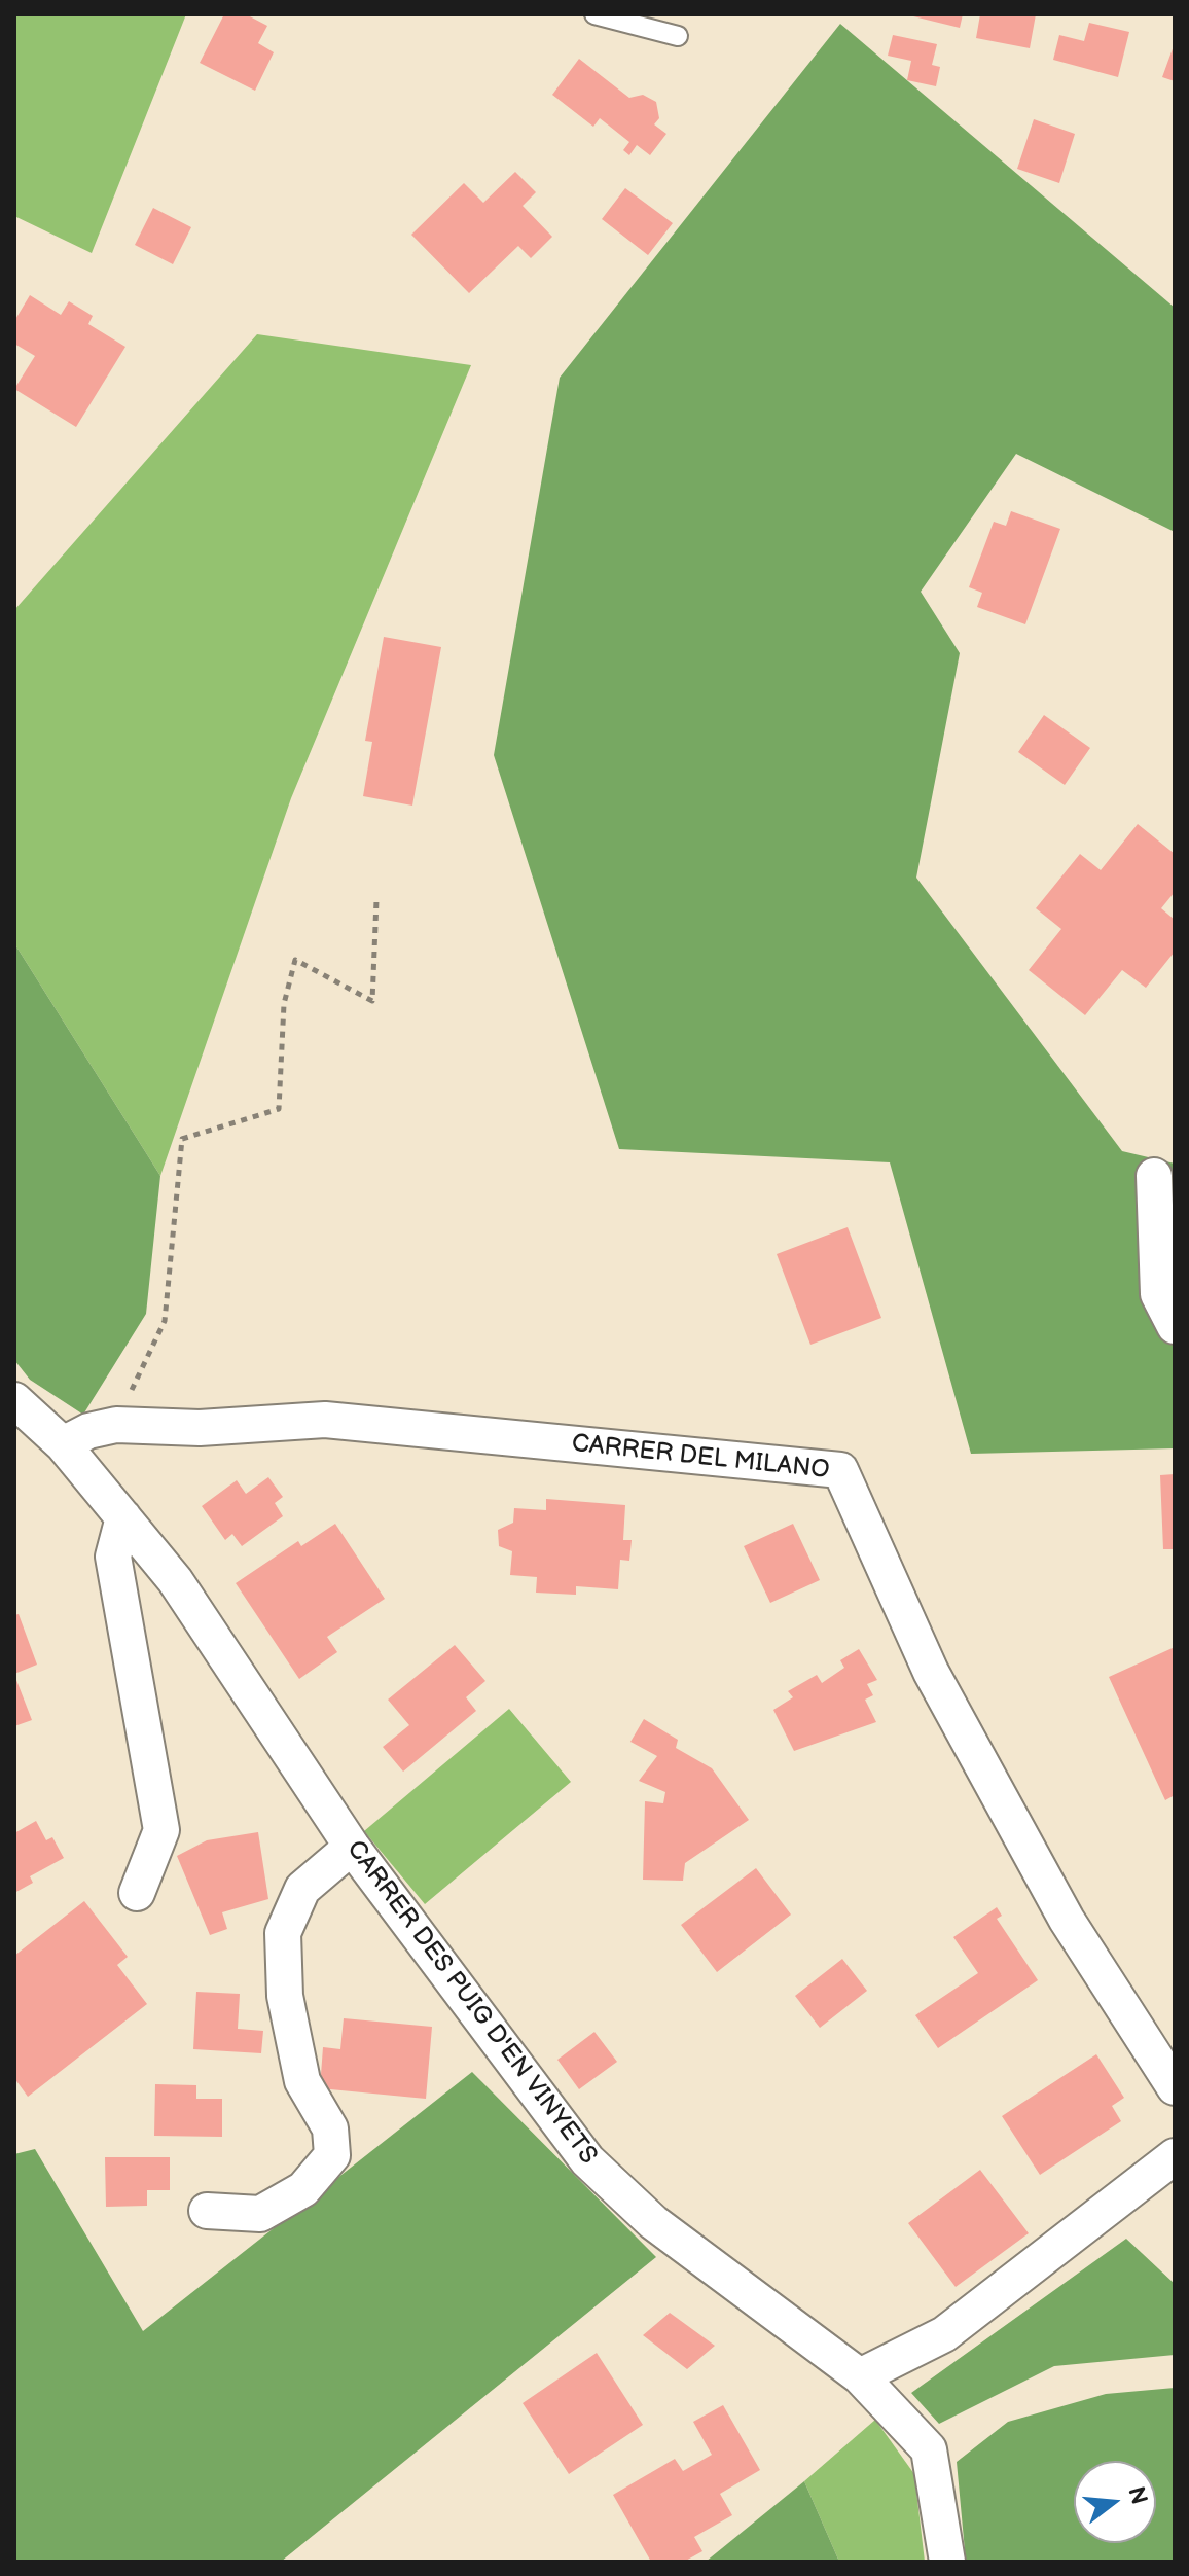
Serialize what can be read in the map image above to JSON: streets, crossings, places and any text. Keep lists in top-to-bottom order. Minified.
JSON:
{"streets":{"street":["CARRER DEL MILANO","CARRER DES PUIG D'EN VINYETS"]},"crossings":[["CARRER DEL MILANO","CARRER DES PUIG D'EN VINYETS"]],"north":"right"}
